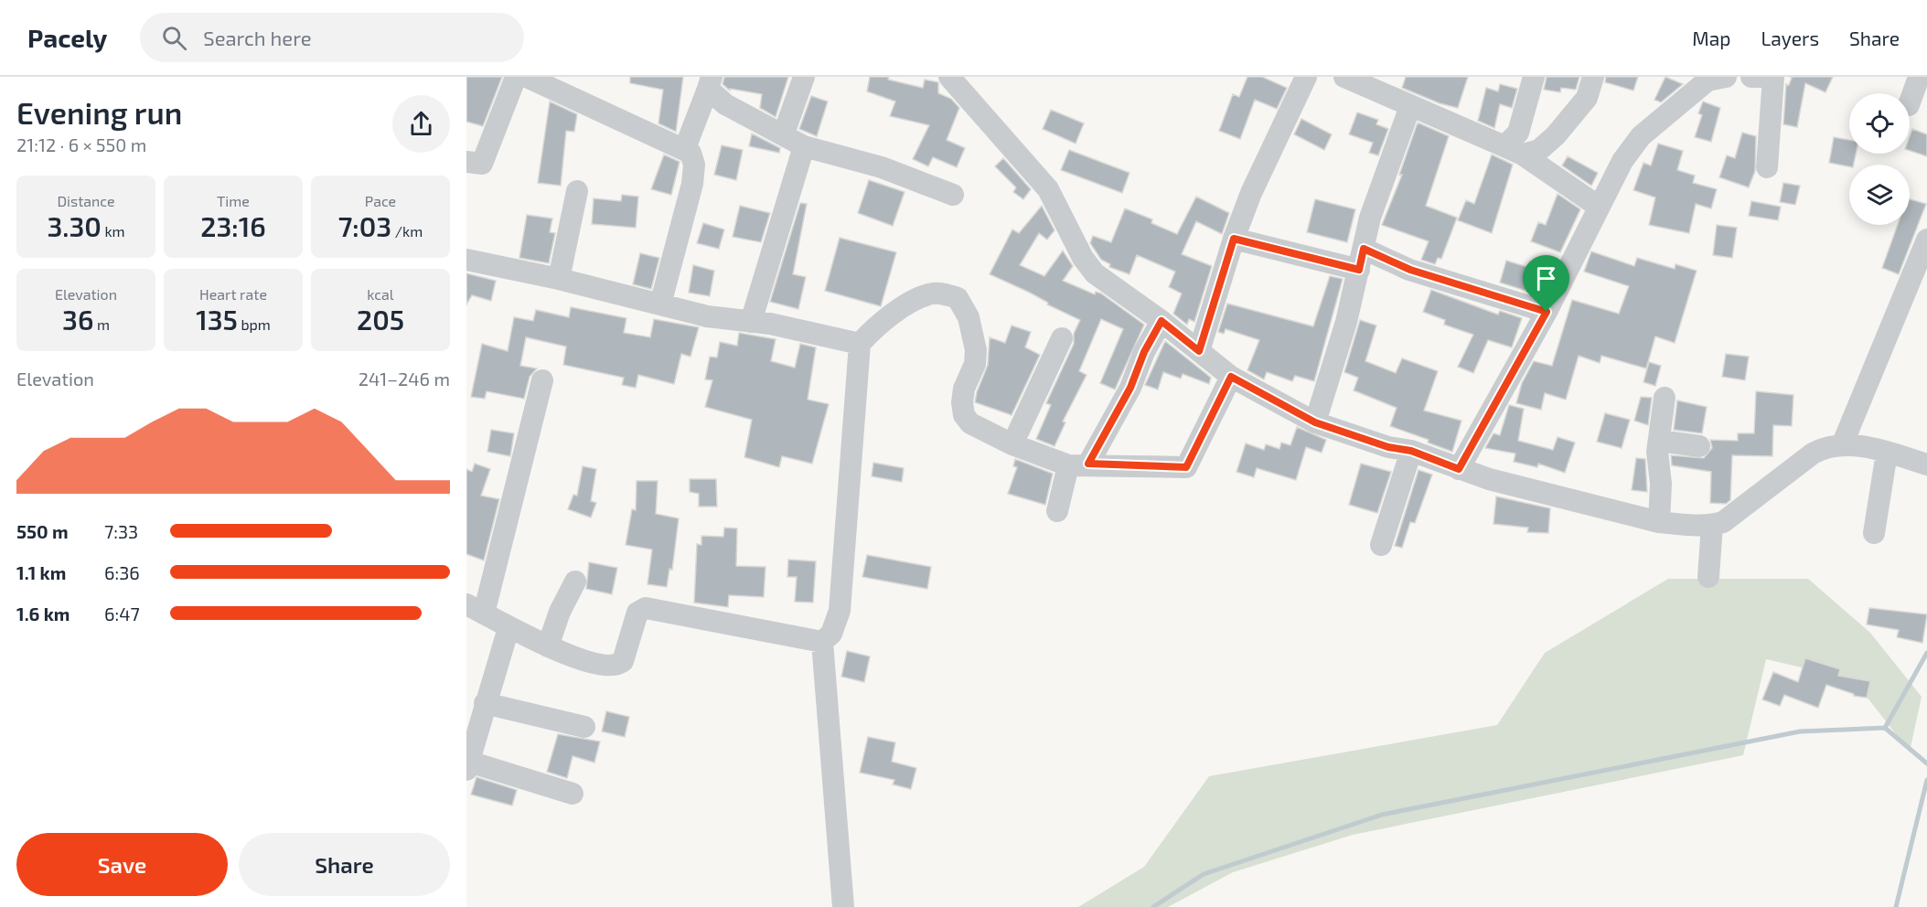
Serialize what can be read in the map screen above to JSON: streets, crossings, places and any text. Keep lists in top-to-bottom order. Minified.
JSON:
{"page":{"header":"Pacely","search":"Search here","nav":["Map","Layers","Share"],"heading":["Evening run","21:12 · 6 × 550 m"],"stats":[["Distance","3.30 km"],["Time","23:16"],["Pace","7:03 /km"],["Elevation","36 m"],["Heart rate","135 bpm"],["kcal","205"]],"chart":["Elevation","241–246 m"],"list":[{"name":"550 m","note":"7:33"},{"name":"1.1 km","note":"6:36"},{"name":"1.6 km","note":"6:47"}],"buttons":["Save","Share"]}}
